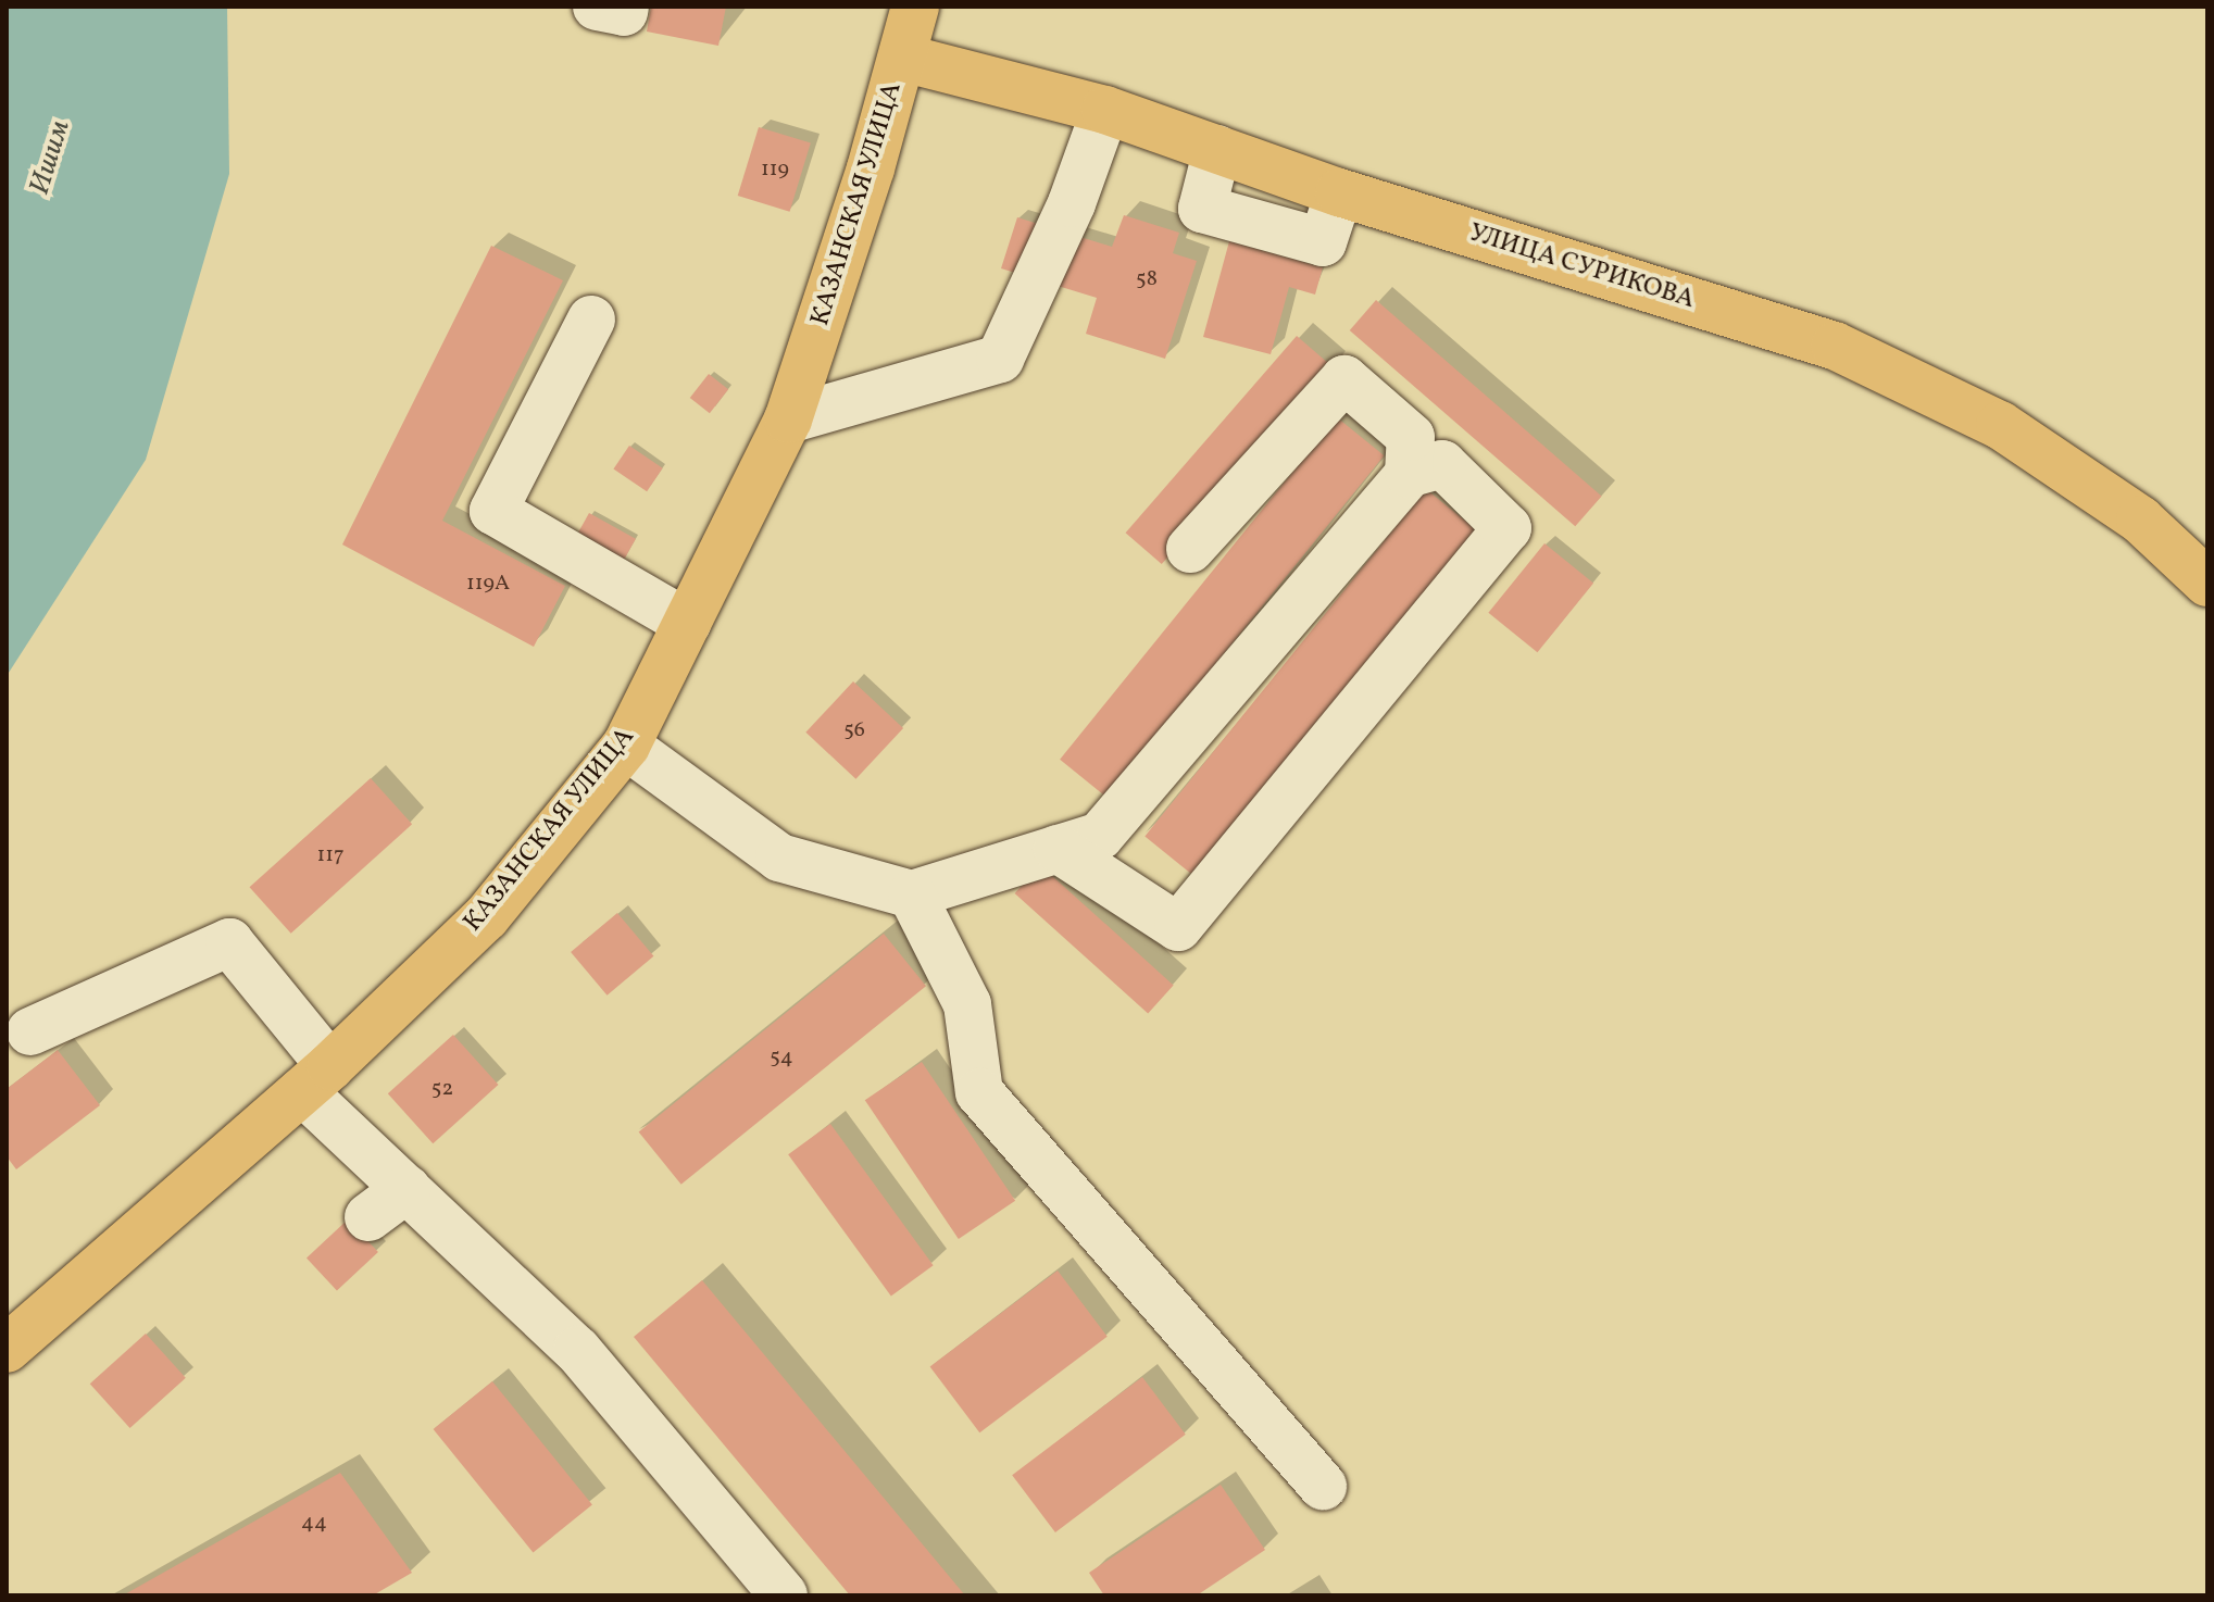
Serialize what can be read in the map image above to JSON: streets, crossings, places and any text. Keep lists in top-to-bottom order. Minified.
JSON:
{"streets":{"main road":["КАЗАНСКАЯ УЛИЦА","УЛИЦА СУРИКОВА"]},"crossings":[["КАЗАНСКАЯ УЛИЦА","УЛИЦА СУРИКОВА"]],"water":["Ишим"],"house_numbers":["119","58","119А","56","117","54","52","44"]}
